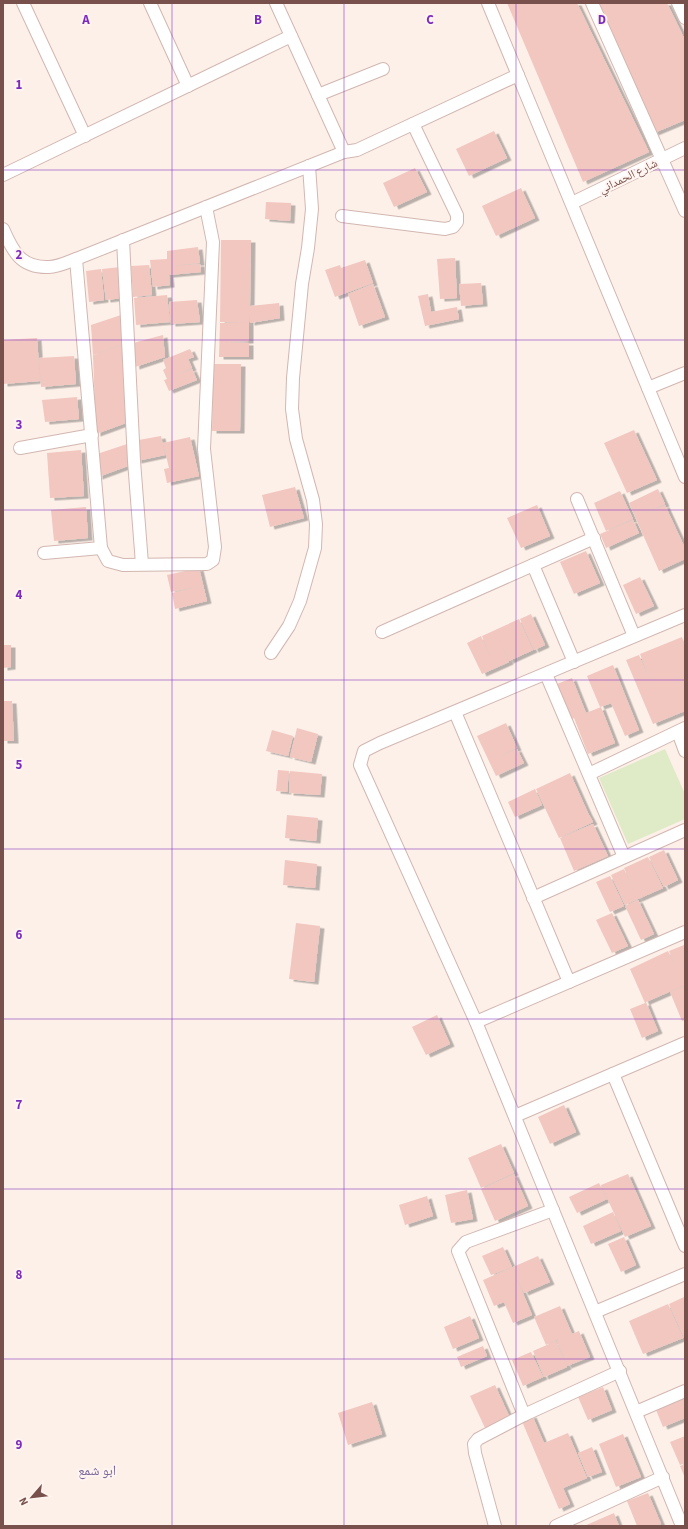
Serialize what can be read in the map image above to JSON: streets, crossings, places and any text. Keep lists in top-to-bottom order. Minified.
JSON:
{"streets":{"street":["شارع الحمداني"]},"districts":["ابو شمع"],"north":"bottom left","grid":{"columns":["A","B","C","D"],"rows":["1","2","3","4","5","6","7","8","9"]}}
